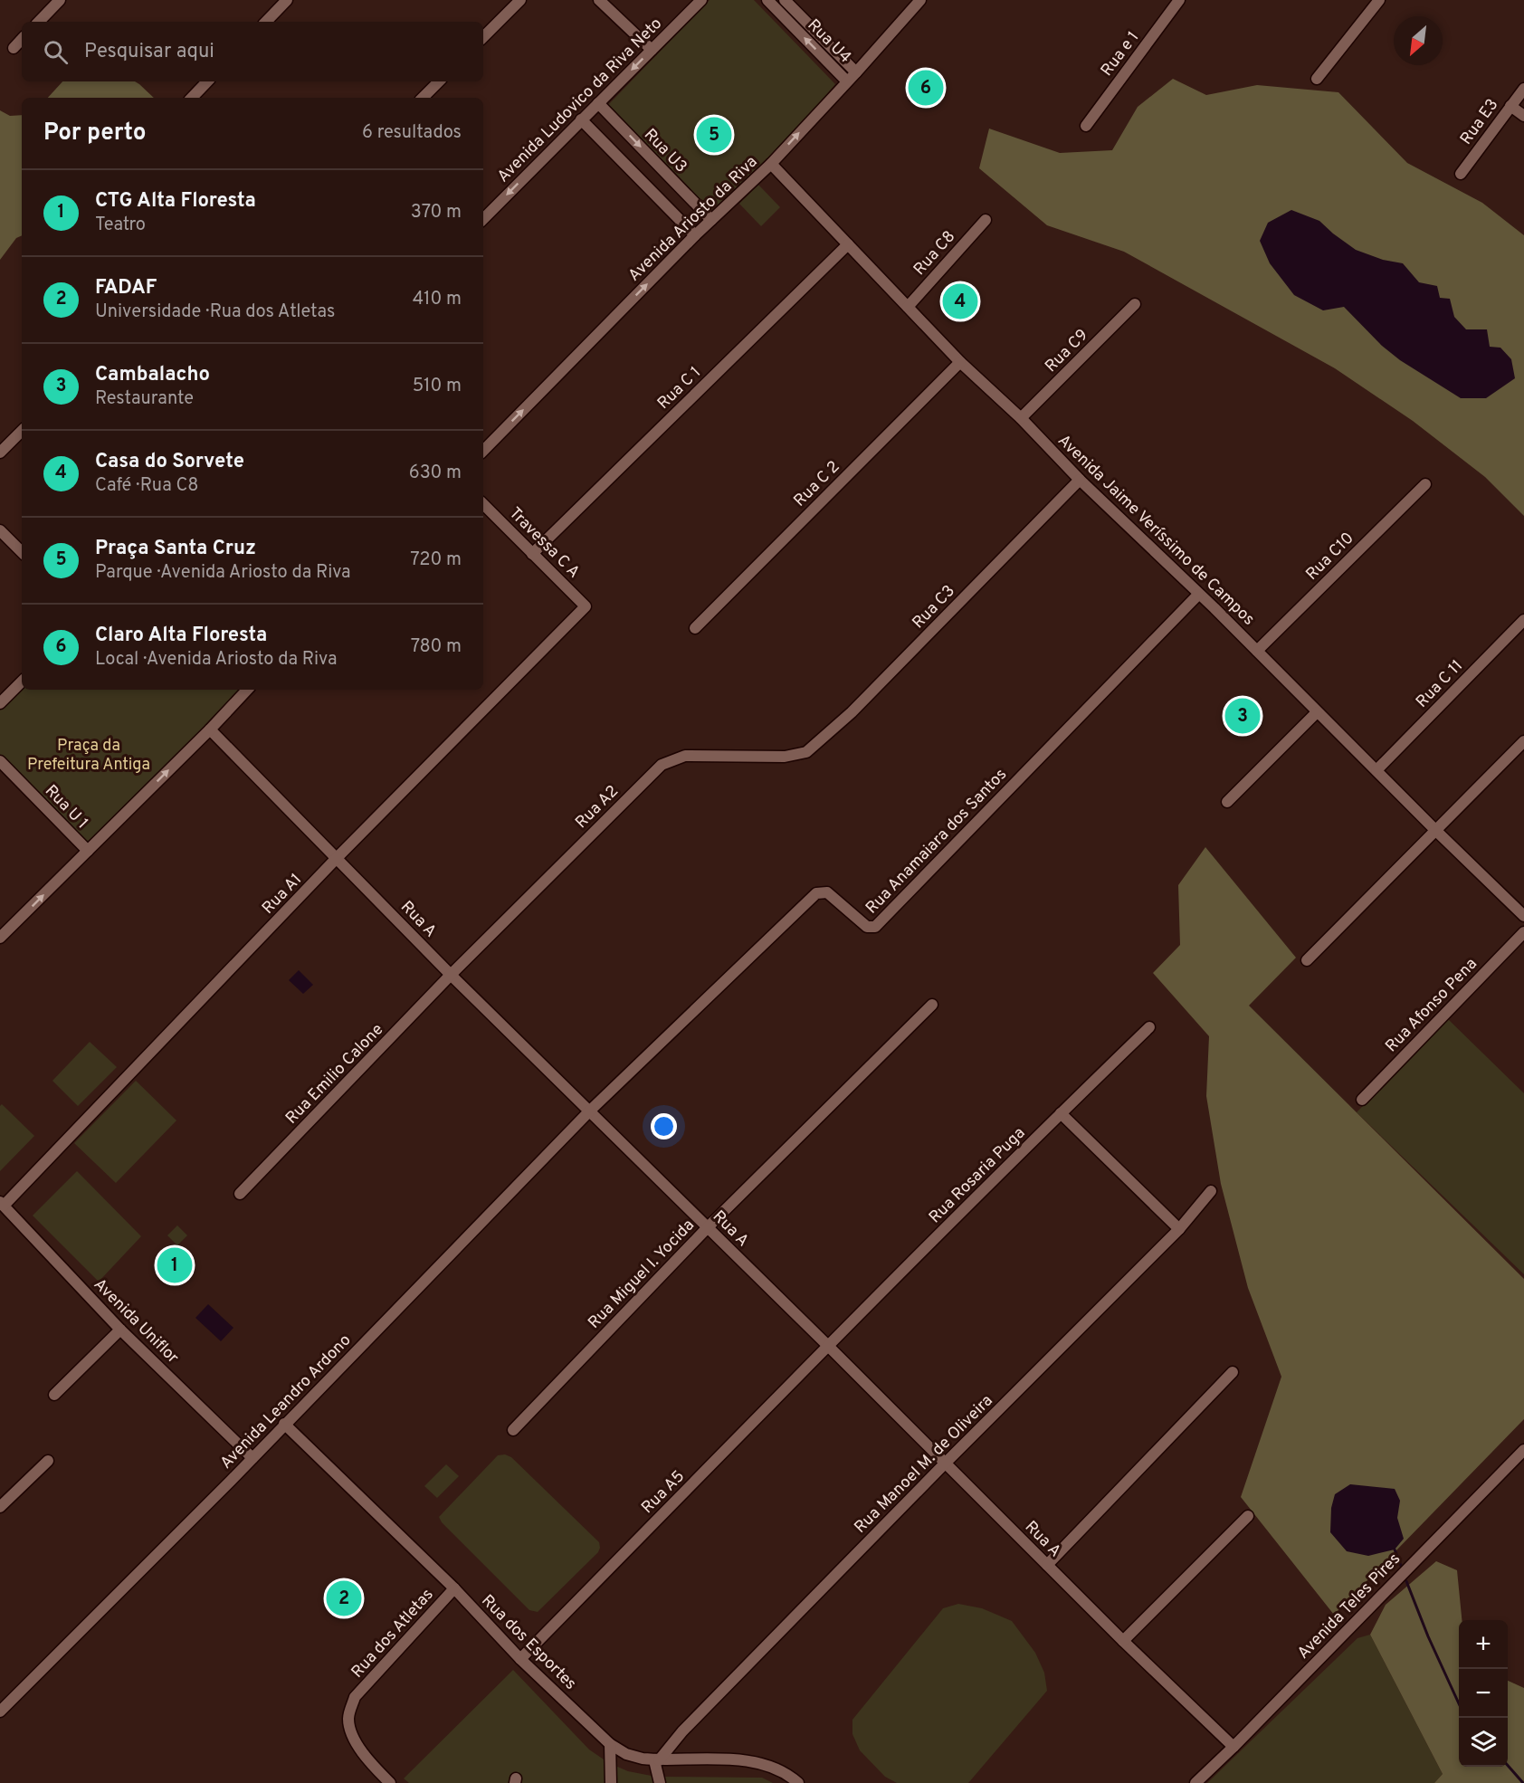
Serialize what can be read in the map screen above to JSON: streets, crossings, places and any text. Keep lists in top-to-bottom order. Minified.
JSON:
{"streets":{"street":["Rua U4","Rua e 1","Avenida Ludovico da Riva Neto","Rua E3","Rua U3","Avenida Ariosto da Riva","Rua C8","Rua C9","Rua C 1","Rua C 2","Avenida Jaime Veríssimo de Campos","Travessa C A","Rua C10","Rua C3","Rua C 11","Rua U 1","Rua A2","Rua Anamaiara dos Santos","Rua A1","Rua A","Rua Afonso Pena","Rua Emilio Calone","Rua Rosaria Puga","Rua Miguel I. Yocida","Avenida Uniflor","Avenida Leandro Ardono","Rua Manoel M. de Oliveira","Rua A5","Avenida Teles Pires","Rua dos Atletas","Rua dos Esportes"]},"crossings":[["Rua U4","Avenida Ariosto da Riva"],["Avenida Ludovico da Riva Neto","Rua U3"],["Rua U3","Avenida Ariosto da Riva"],["Avenida Ariosto da Riva","Avenida Jaime Veríssimo de Campos"],["Rua C8","Avenida Jaime Veríssimo de Campos"],["Rua C9","Avenida Jaime Veríssimo de Campos"],["Rua C 1","Avenida Jaime Veríssimo de Campos"],["Rua C 1","Travessa C A"],["Rua C 2","Avenida Jaime Veríssimo de Campos"],["Avenida Jaime Veríssimo de Campos","Rua C10"],["Avenida Jaime Veríssimo de Campos","Rua C3"],["Avenida Jaime Veríssimo de Campos","Rua C 11"],["Avenida Jaime Veríssimo de Campos","Rua Anamaiara dos Santos"],["Travessa C A","Rua A1"],["Rua C3","Rua A2"],["Rua A2","Rua A"],["Rua A2","Rua Emilio Calone"],["Rua Anamaiara dos Santos","Rua A"],["Rua Anamaiara dos Santos","Avenida Leandro Ardono"],["Rua A1","Rua A"],["Rua A1","Avenida Uniflor"],["Rua A","Rua Emilio Calone"],["Rua A","Rua Rosaria Puga"],["Rua A","Rua Miguel I. Yocida"],["Rua A","Avenida Leandro Ardono"],["Rua A","Rua Manoel M. de Oliveira"],["Rua A","Rua A5"],["Rua A","Avenida Teles Pires"],["Rua Rosaria Puga","Rua A5"],["Avenida Uniflor","Avenida Leandro Ardono"],["Avenida Leandro Ardono","Rua dos Esportes"],["Rua Manoel M. de Oliveira","Rua dos Esportes"],["Rua A5","Rua dos Esportes"],["Rua dos Atletas","Rua dos Esportes"]],"one_way":["Avenida Ludovico da Riva Neto","Avenida Ariosto da Riva"],"parks":["Praça da Prefeitura Antiga"],"north":"bottom left","page":{"search":"Pesquisar aqui","pins":["6","5","4","3","1","2"],"heading":["Por perto","6 resultados"],"list":[{"mark":"1","name":"CTG Alta Floresta","note":"Teatro","value":"370 m"},{"mark":"2","name":"FADAF","note":"Universidade · Rua dos Atletas","value":"410 m"},{"mark":"3","name":"Cambalacho","note":"Restaurante","value":"510 m"},{"mark":"4","name":"Casa do Sorvete","note":"Café · Rua C8","value":"630 m"},{"mark":"5","name":"Praça Santa Cruz","note":"Parque · Avenida Ariosto da Riva","value":"720 m"},{"mark":"6","name":"Claro Alta Floresta","note":"Local · Avenida Ariosto da Riva","value":"780 m"}],"map_buttons":["+","−"]}}
